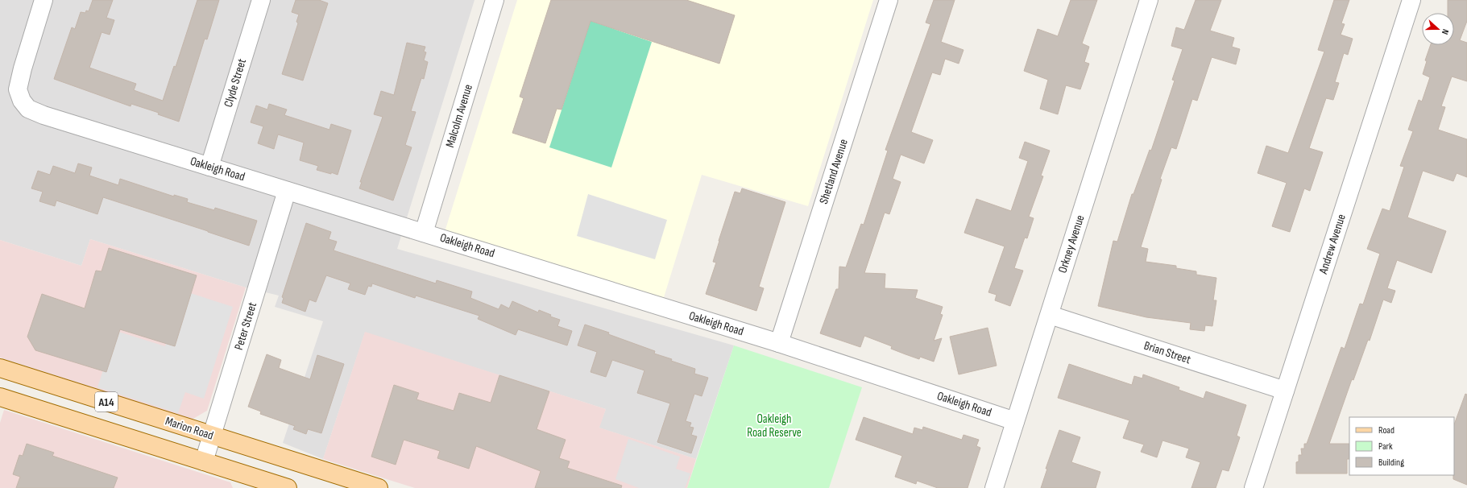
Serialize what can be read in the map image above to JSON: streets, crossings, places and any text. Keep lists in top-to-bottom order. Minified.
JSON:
{"streets":{"main road":["A14","Marion Road"],"street":["Clyde Street","Malcolm Avenue","Oakleigh Road","Shetland Avenue","Orkney Avenue","Andrew Avenue","Peter Street","Brian Street"]},"crossings":[["Clyde Street","Oakleigh Road"],["Malcolm Avenue","Oakleigh Road"],["Oakleigh Road","Shetland Avenue"],["Oakleigh Road","Orkney Avenue"],["Oakleigh Road","Peter Street"],["Orkney Avenue","Brian Street"],["Andrew Avenue","Brian Street"],["Peter Street","A14"],["Peter Street","Marion Road"]],"parks":["Oakleigh Road Reserve"],"legend":["Road","Park","Building"],"north":"right"}
